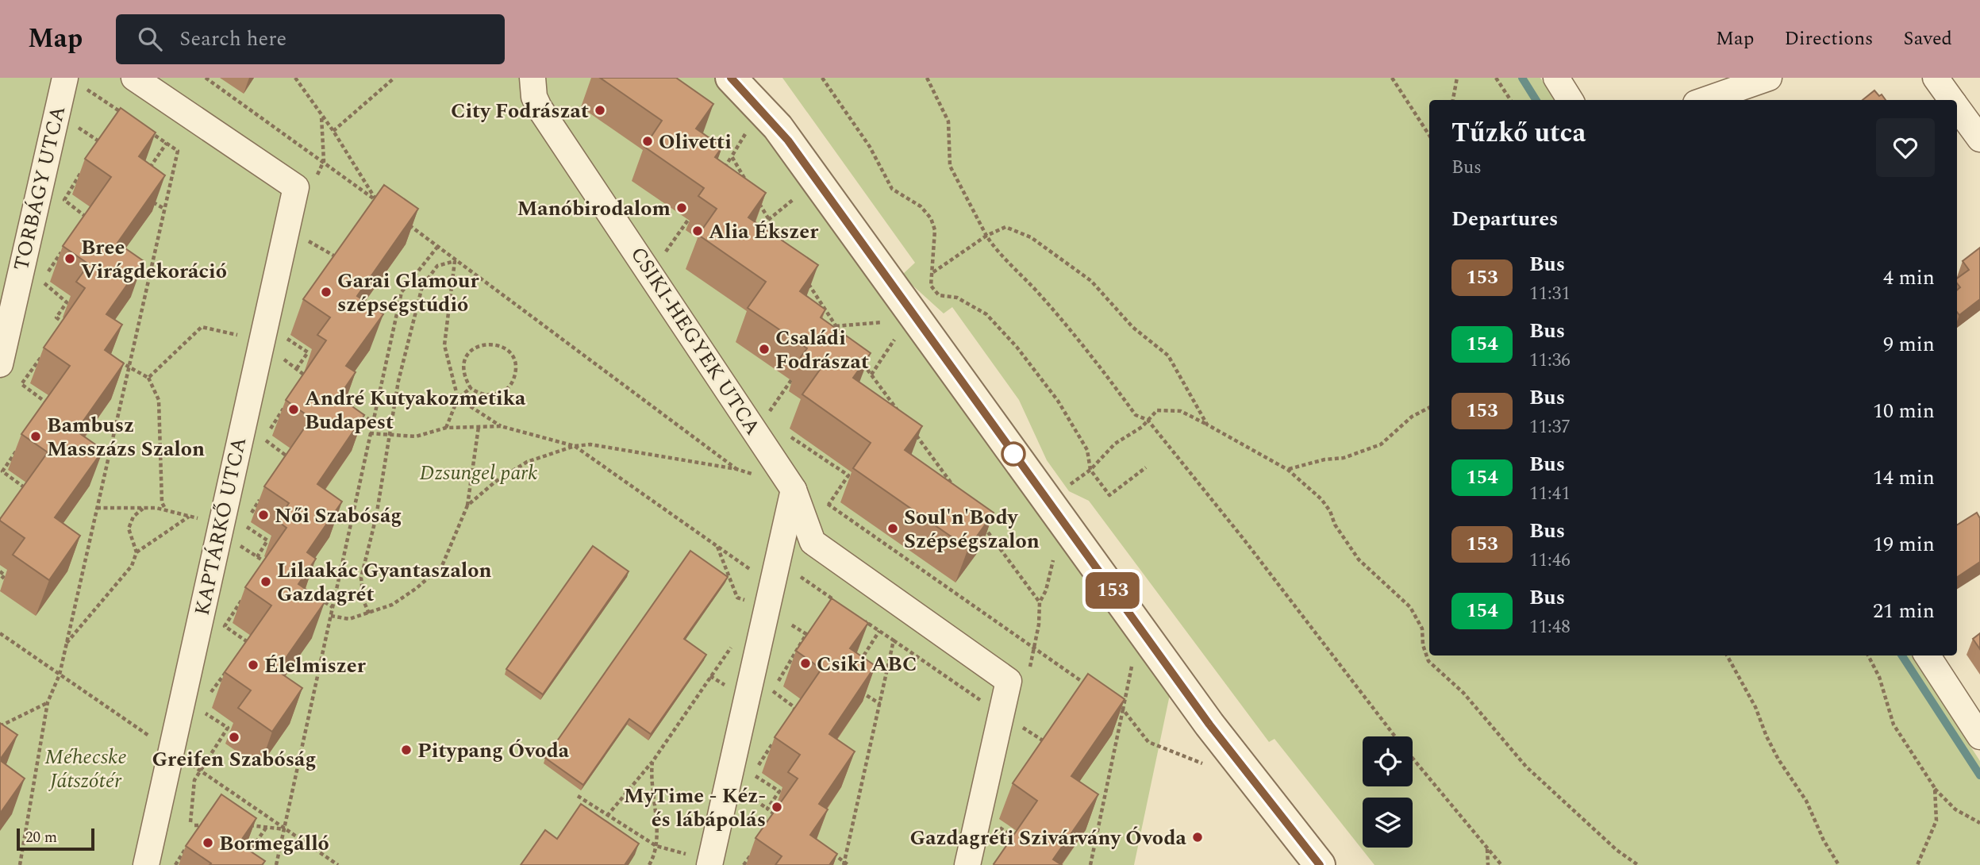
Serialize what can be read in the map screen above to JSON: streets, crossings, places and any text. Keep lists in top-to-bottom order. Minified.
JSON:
{"streets":{"street":["TORBÁGY UTCA","CSIKI-HEGYEK UTCA","KAPTÁRKŐ UTCA"]},"parks":["Dzsungel park","Méhecske Játszótér"],"places":["City Fodrászat","Olivetti","Manóbirodalom","Alia Ékszer","Bree Virágdekoráció","Garai Glamour szépségstúdió","Családi Fodrászat","André Kutyakozmetika Budapest","Bambusz Masszázs Szalon","Női Szabóság","Soul'n'Body Szépségszalon","Lilaakác Gyantaszalon Gazdagrét","Csiki ABC","Élelmiszer","Greifen Szabóság","Pitypang Óvoda","MyTime - Kéz- és lábápolás","Gazdagréti Szivárvány Óvoda","Bormegálló"],"lines":["bus line 153"],"scale_bar":"20 m","page":{"header":"Map","search":"Search here","nav":["Map","Directions","Saved"],"on_map":"153","heading":[["Tűzkő utca","Bus"],"Departures"],"list":[{"mark":"153","name":"Bus","note":"11:31","value":"4 min"},{"mark":"154","name":"Bus","note":"11:36","value":"9 min"},{"mark":"153","name":"Bus","note":"11:37","value":"10 min"},{"mark":"154","name":"Bus","note":"11:41","value":"14 min"},{"mark":"153","name":"Bus","note":"11:46","value":"19 min"},{"mark":"154","name":"Bus","note":"11:48","value":"21 min"}],"scale":"20 m"}}
